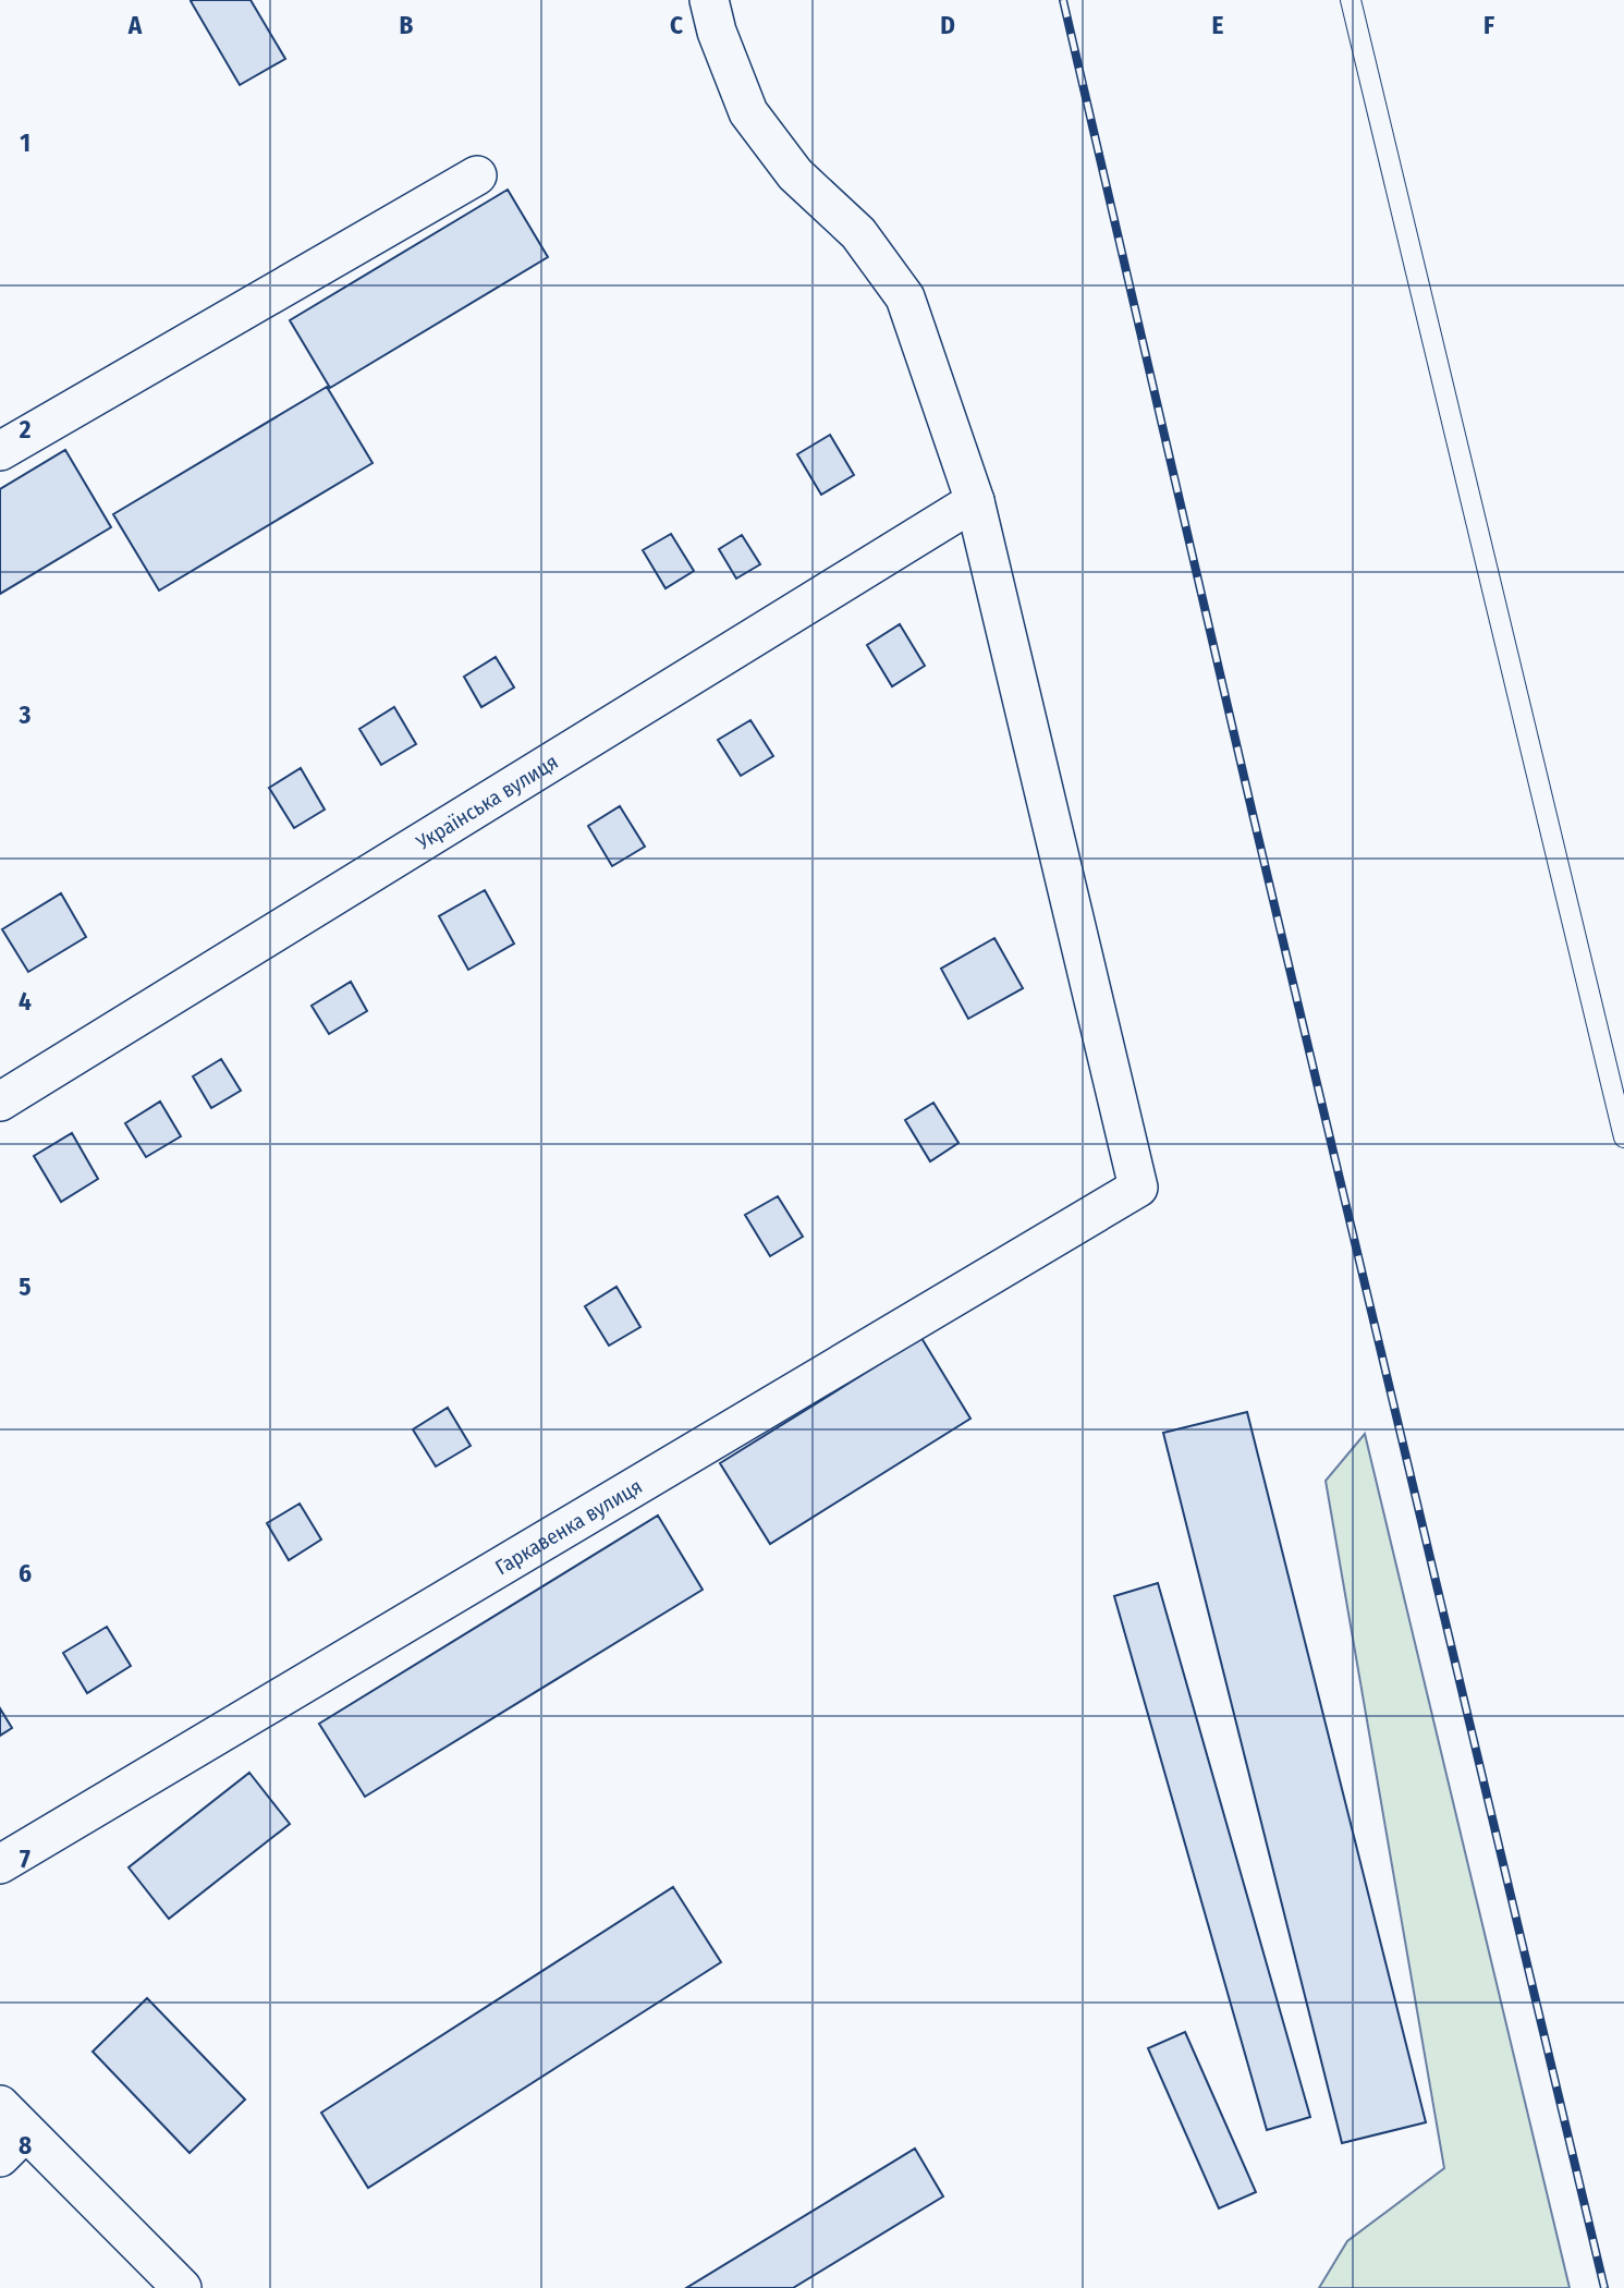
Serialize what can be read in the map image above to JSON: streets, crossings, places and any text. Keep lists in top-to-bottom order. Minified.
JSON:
{"streets":{"street":["Українська вулиця","Гаркавенка вулиця"]},"crossings":[["Українська вулиця","Гаркавенка вулиця"]],"grid":{"columns":["A","B","C","D","E","F"],"rows":["1","2","3","4","5","6","7","8"]}}
